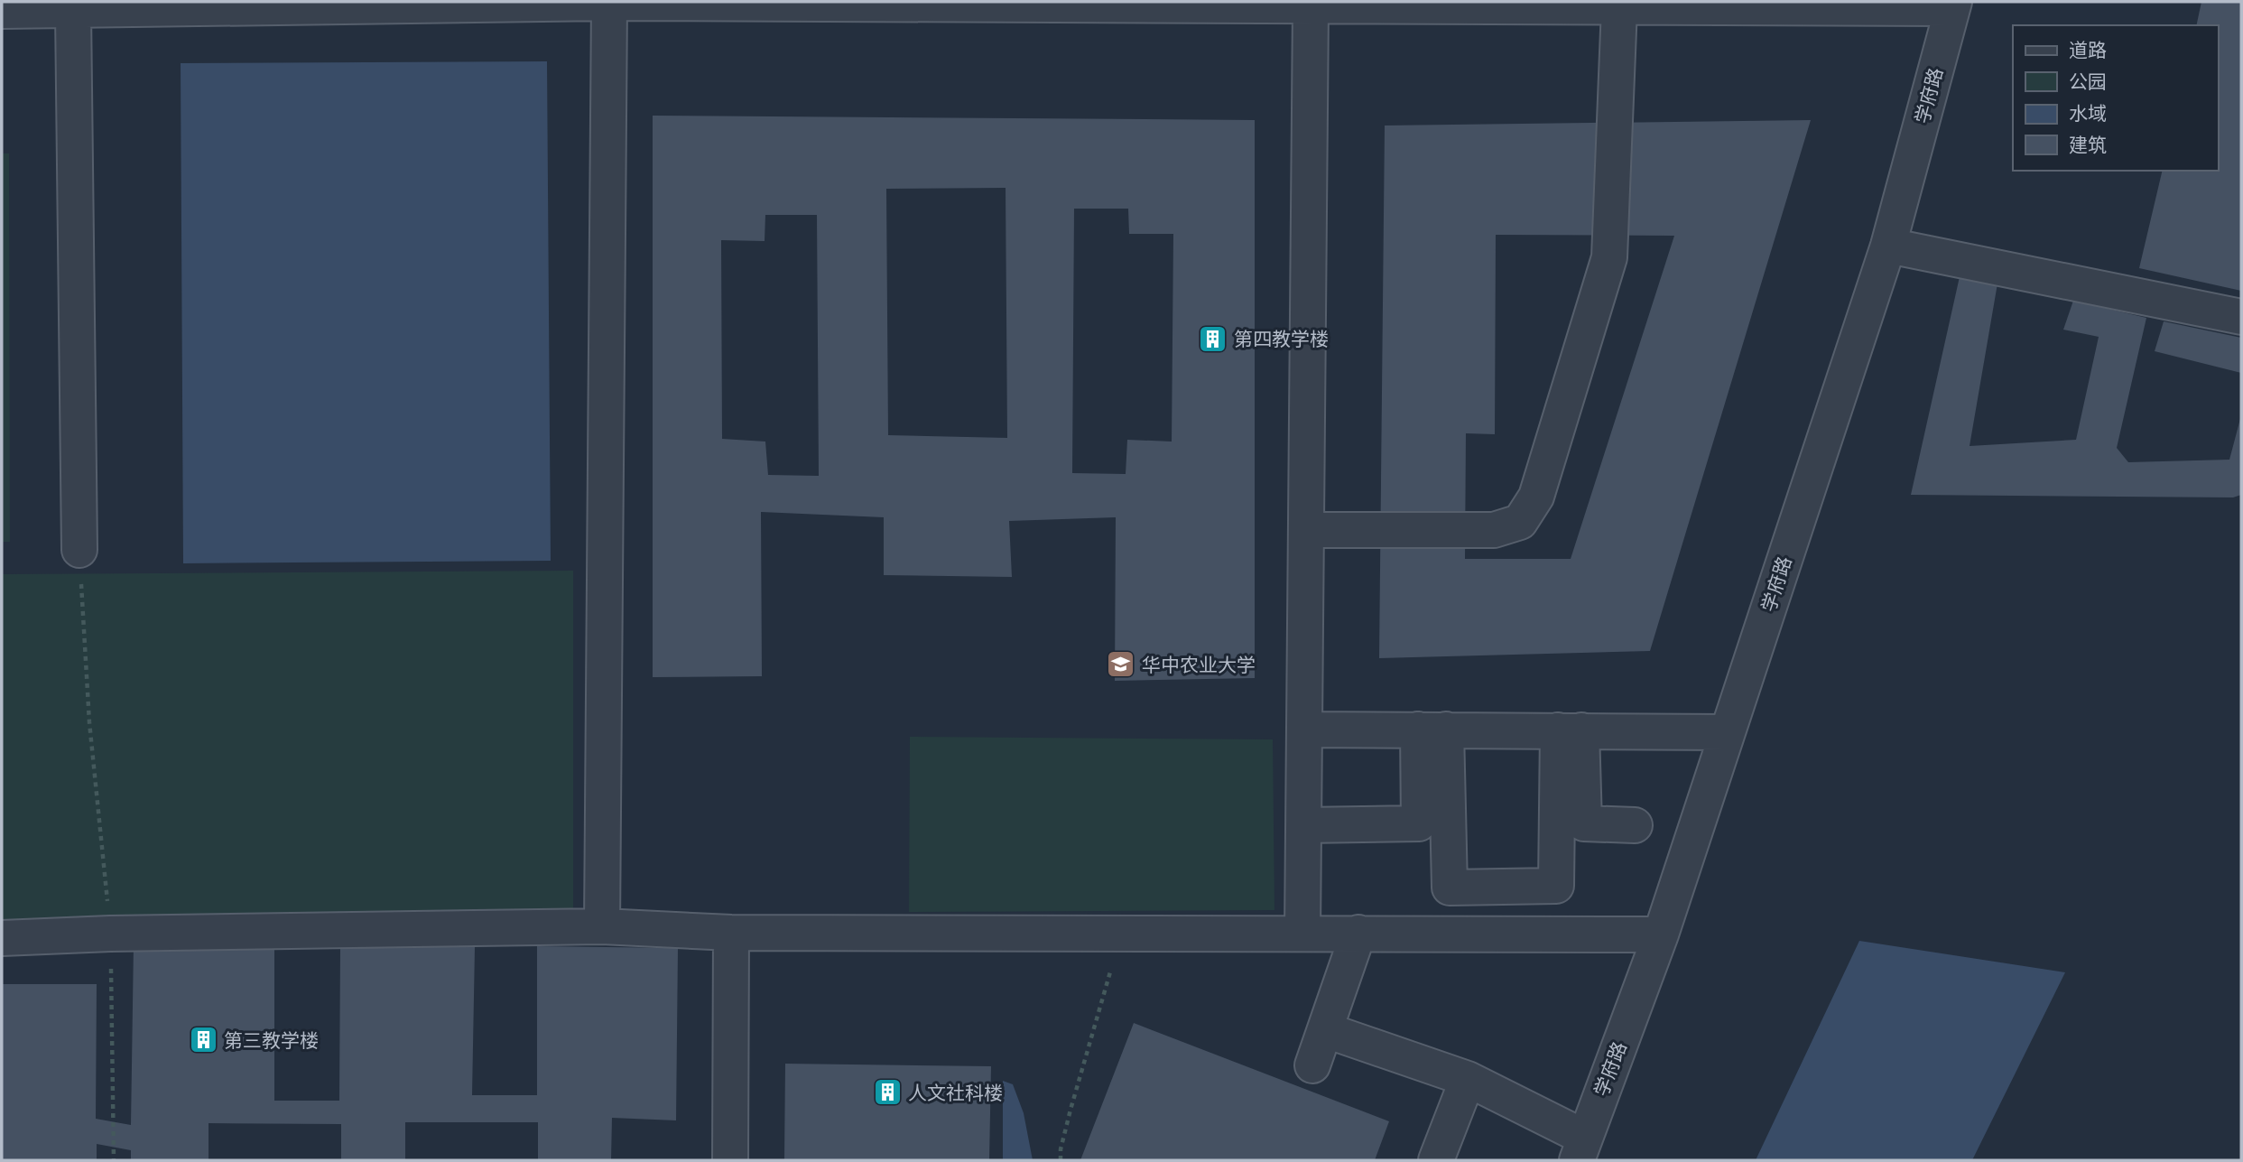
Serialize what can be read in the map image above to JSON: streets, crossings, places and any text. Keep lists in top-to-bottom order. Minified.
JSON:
{"streets":{"street":["学府路"]},"places":{"building":["第四教学楼","第三教学楼","人文社科楼"],"school or university":["华中农业大学"]},"legend":["道路","公园","水域","建筑"]}
